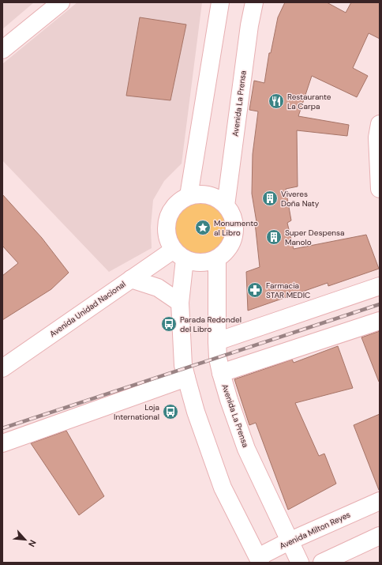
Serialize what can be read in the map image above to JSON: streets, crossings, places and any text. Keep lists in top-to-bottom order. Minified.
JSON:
{"streets":{"main road":["Avenida La Prensa","Avenida Unidad Nacional","Avenida Milton Reyes"]},"crossings":[["Avenida La Prensa","Avenida Unidad Nacional"],["Avenida La Prensa","Avenida Milton Reyes"]],"places":{"restaurant":["Restaurante La Carpa"],"building":["Viveres Doña Naty","Super Despensa Manolo"],"place":["Monumento al Libro"],"pharmacy":["Farmacia STAR MEDIC"],"bus stop":["Parada Redondel del Libro","Loja International"]},"north":"bottom right"}
